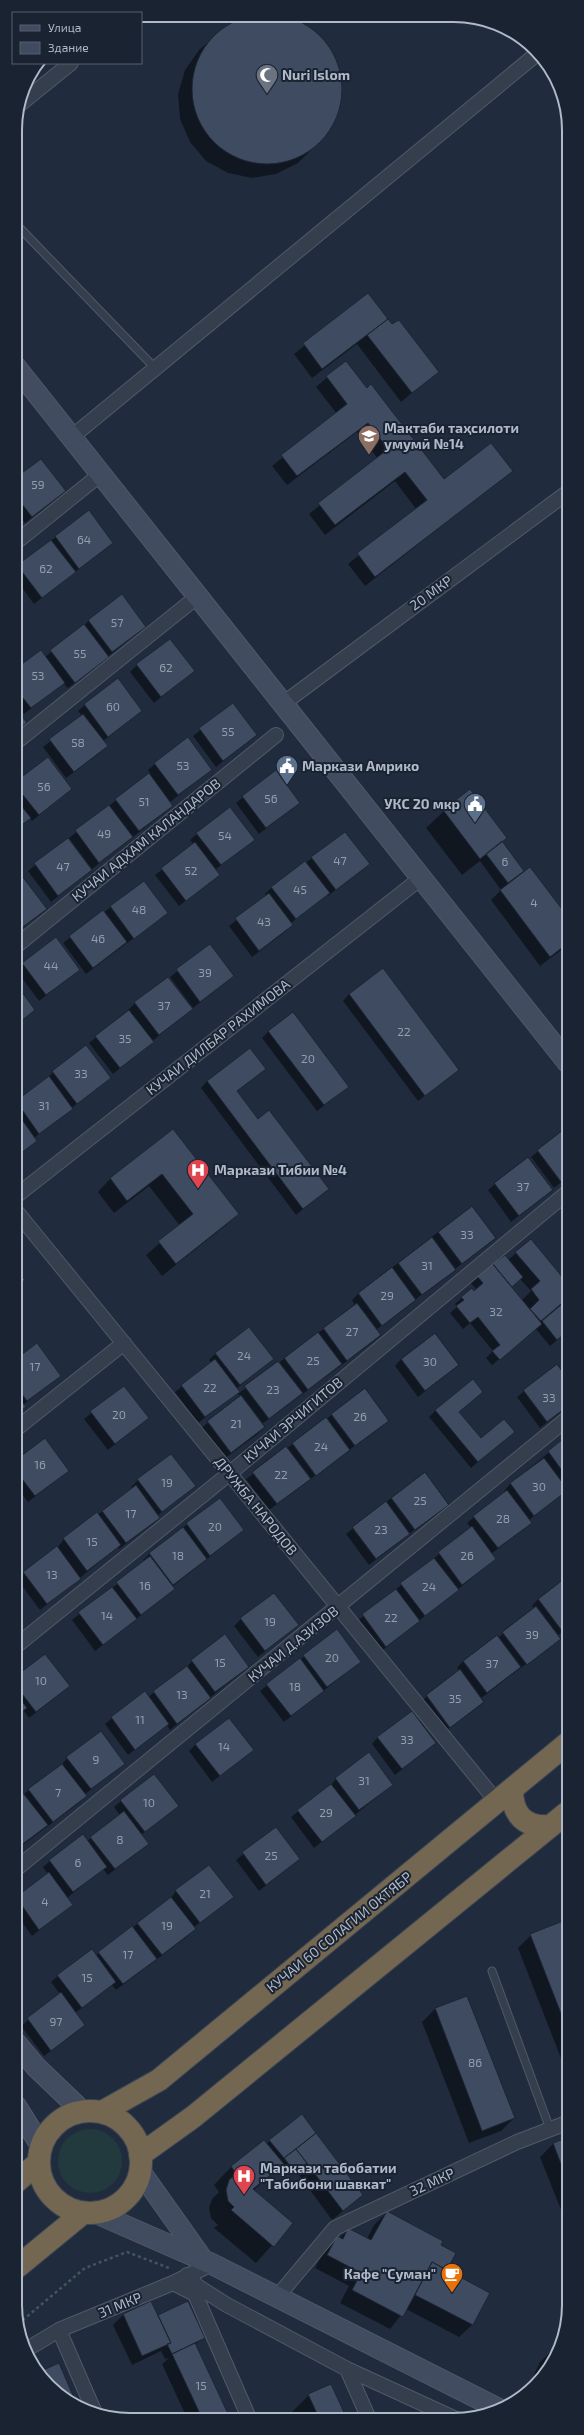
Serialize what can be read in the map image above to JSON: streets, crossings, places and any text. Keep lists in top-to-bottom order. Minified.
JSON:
{"streets":{"highway":["КУЧАИ 60 СОЛАГИИ ОКТЯБР"],"street":["20 МКР","КУЧАИ АДХАМ КАЛАНДАРОВ","КУЧАИ ДИЛБАР РАХИМОВА","КУЧАИ ЭРЧИГИТОВ","ДРУЖБА НАРОДОВ","КУЧАИ Д.АЗИЗОВ","32 МКР","31 МКР"]},"crossings":[["КУЧАИ ЭРЧИГИТОВ","ДРУЖБА НАРОДОВ"],["ДРУЖБА НАРОДОВ","КУЧАИ Д.АЗИЗОВ"],["ДРУЖБА НАРОДОВ","КУЧАИ 60 СОЛАГИИ ОКТЯБР"]],"places":{"mosque":["Nuri Islom"],"school or university":["Мактаби таҳсилоти умумӣ №14"],"public building":["Маркази Амрико","УКС 20 мкр"],"hospital":["Маркази Тибии №4","Маркази табобатии \"Табибони шавкат\""],"cafe":["Кафе \"Суман\""]},"house_numbers":["59","64","62","57","55","62","53","60","55","58","53","56","56","51","49","54","47","6","47","52","45","4","48","43","46","44","39","37","22","35","20","33","31","37","33","31","29","32","27","24","25","30","17","22","23","33","20","26","21","24","16","22","19","30","25","17","28","20","23","15","18","26","13","16","24","14","22","19","39","20","15","37","10","18","13","35","11","33","14","9","31","7","10","29","8","25","6","21","4","19","17","15","97","86","15"],"legend":["Улица","Здание"]}
